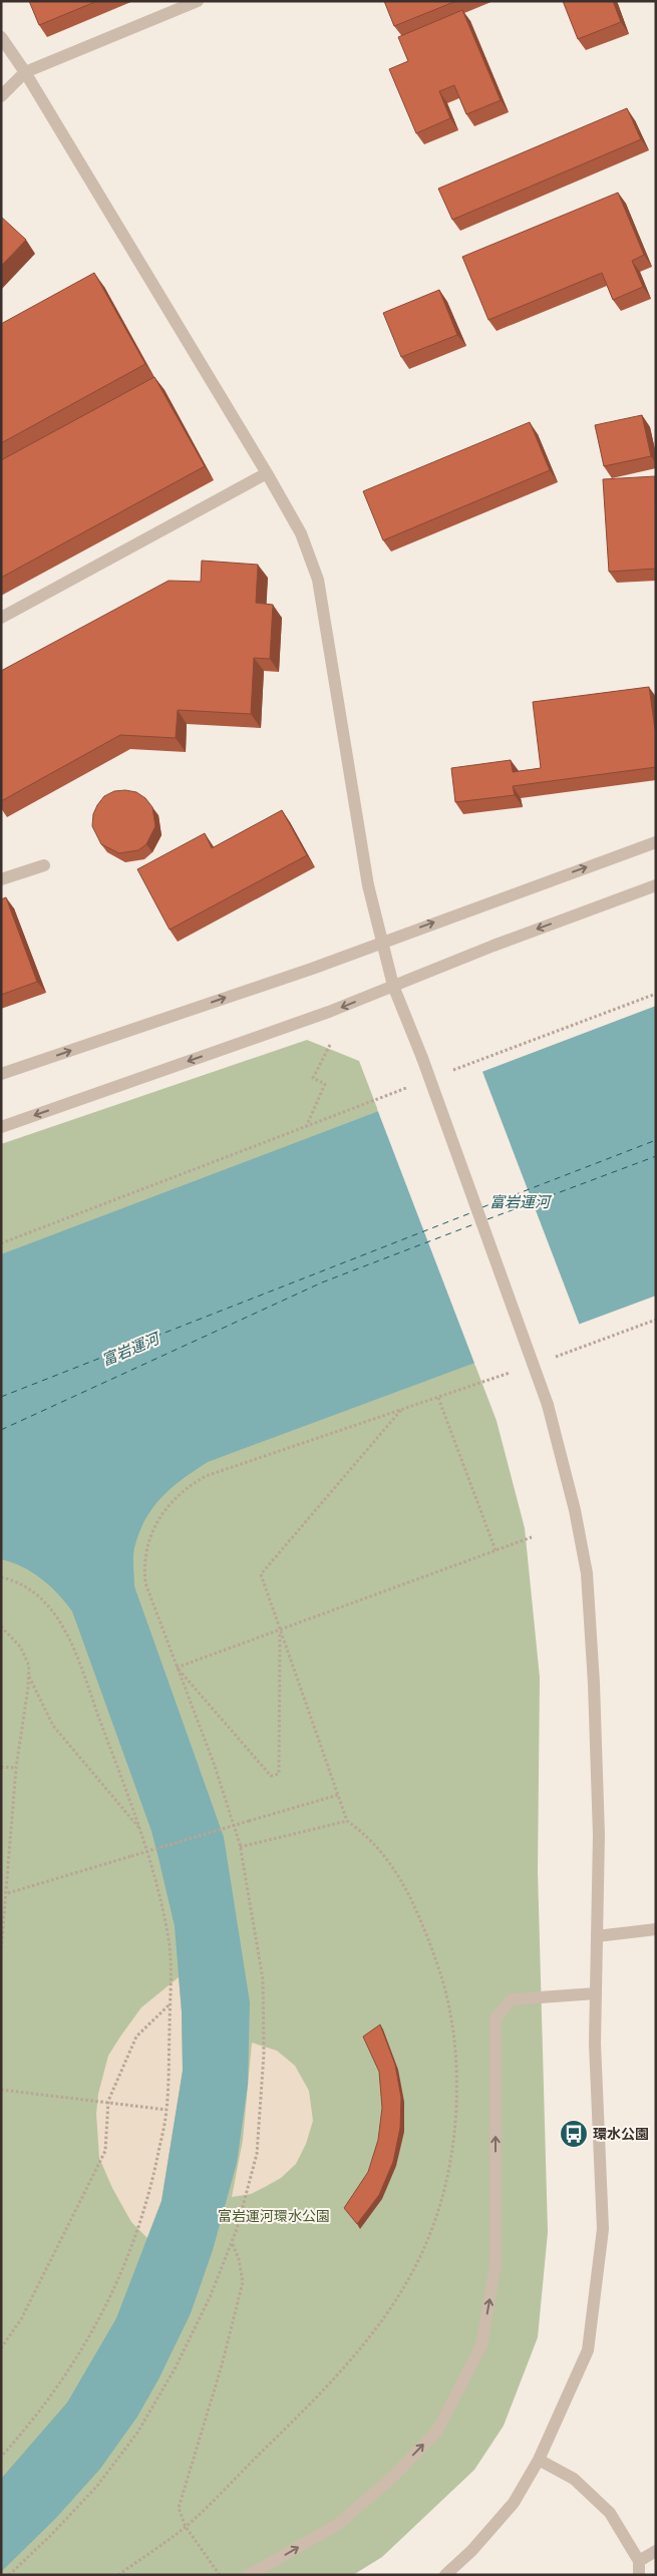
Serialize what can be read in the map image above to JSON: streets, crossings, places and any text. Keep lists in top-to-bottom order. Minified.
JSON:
{"water":["富岩運河"],"parks":["富岩運河環水公園"],"places":{"bus stop":["環水公園"]}}
